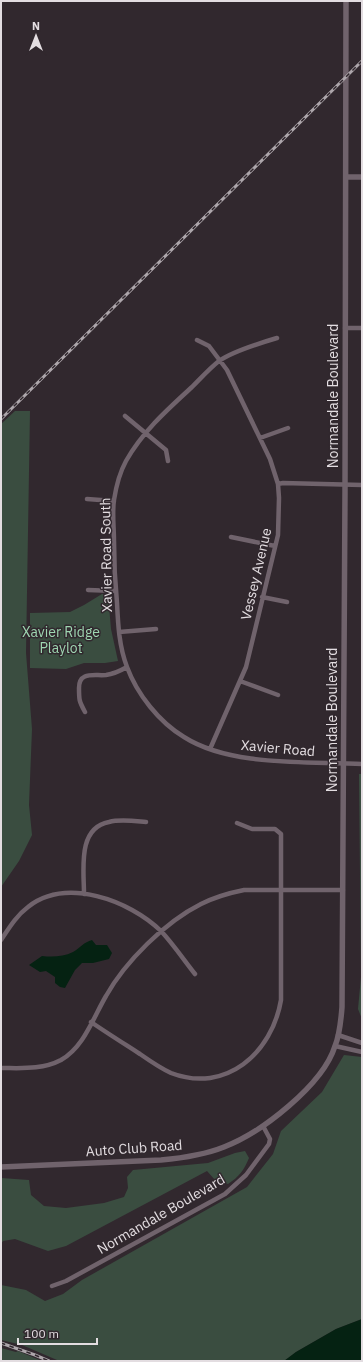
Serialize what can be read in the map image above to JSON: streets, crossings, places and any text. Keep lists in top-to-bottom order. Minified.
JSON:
{"streets":{"street":["Normandale Boulevard","Xavier Road South","Vessey Avenue","Xavier Road","Auto Club Road"]},"crossings":[["Normandale Boulevard","Xavier Road"],["Normandale Boulevard","Auto Club Road"],["Xavier Road South","Vessey Avenue"],["Xavier Road South","Xavier Road"],["Vessey Avenue","Xavier Road"]],"parks":["Xavier Ridge Playlot"],"scale_bar":"100 m","north":"top"}
